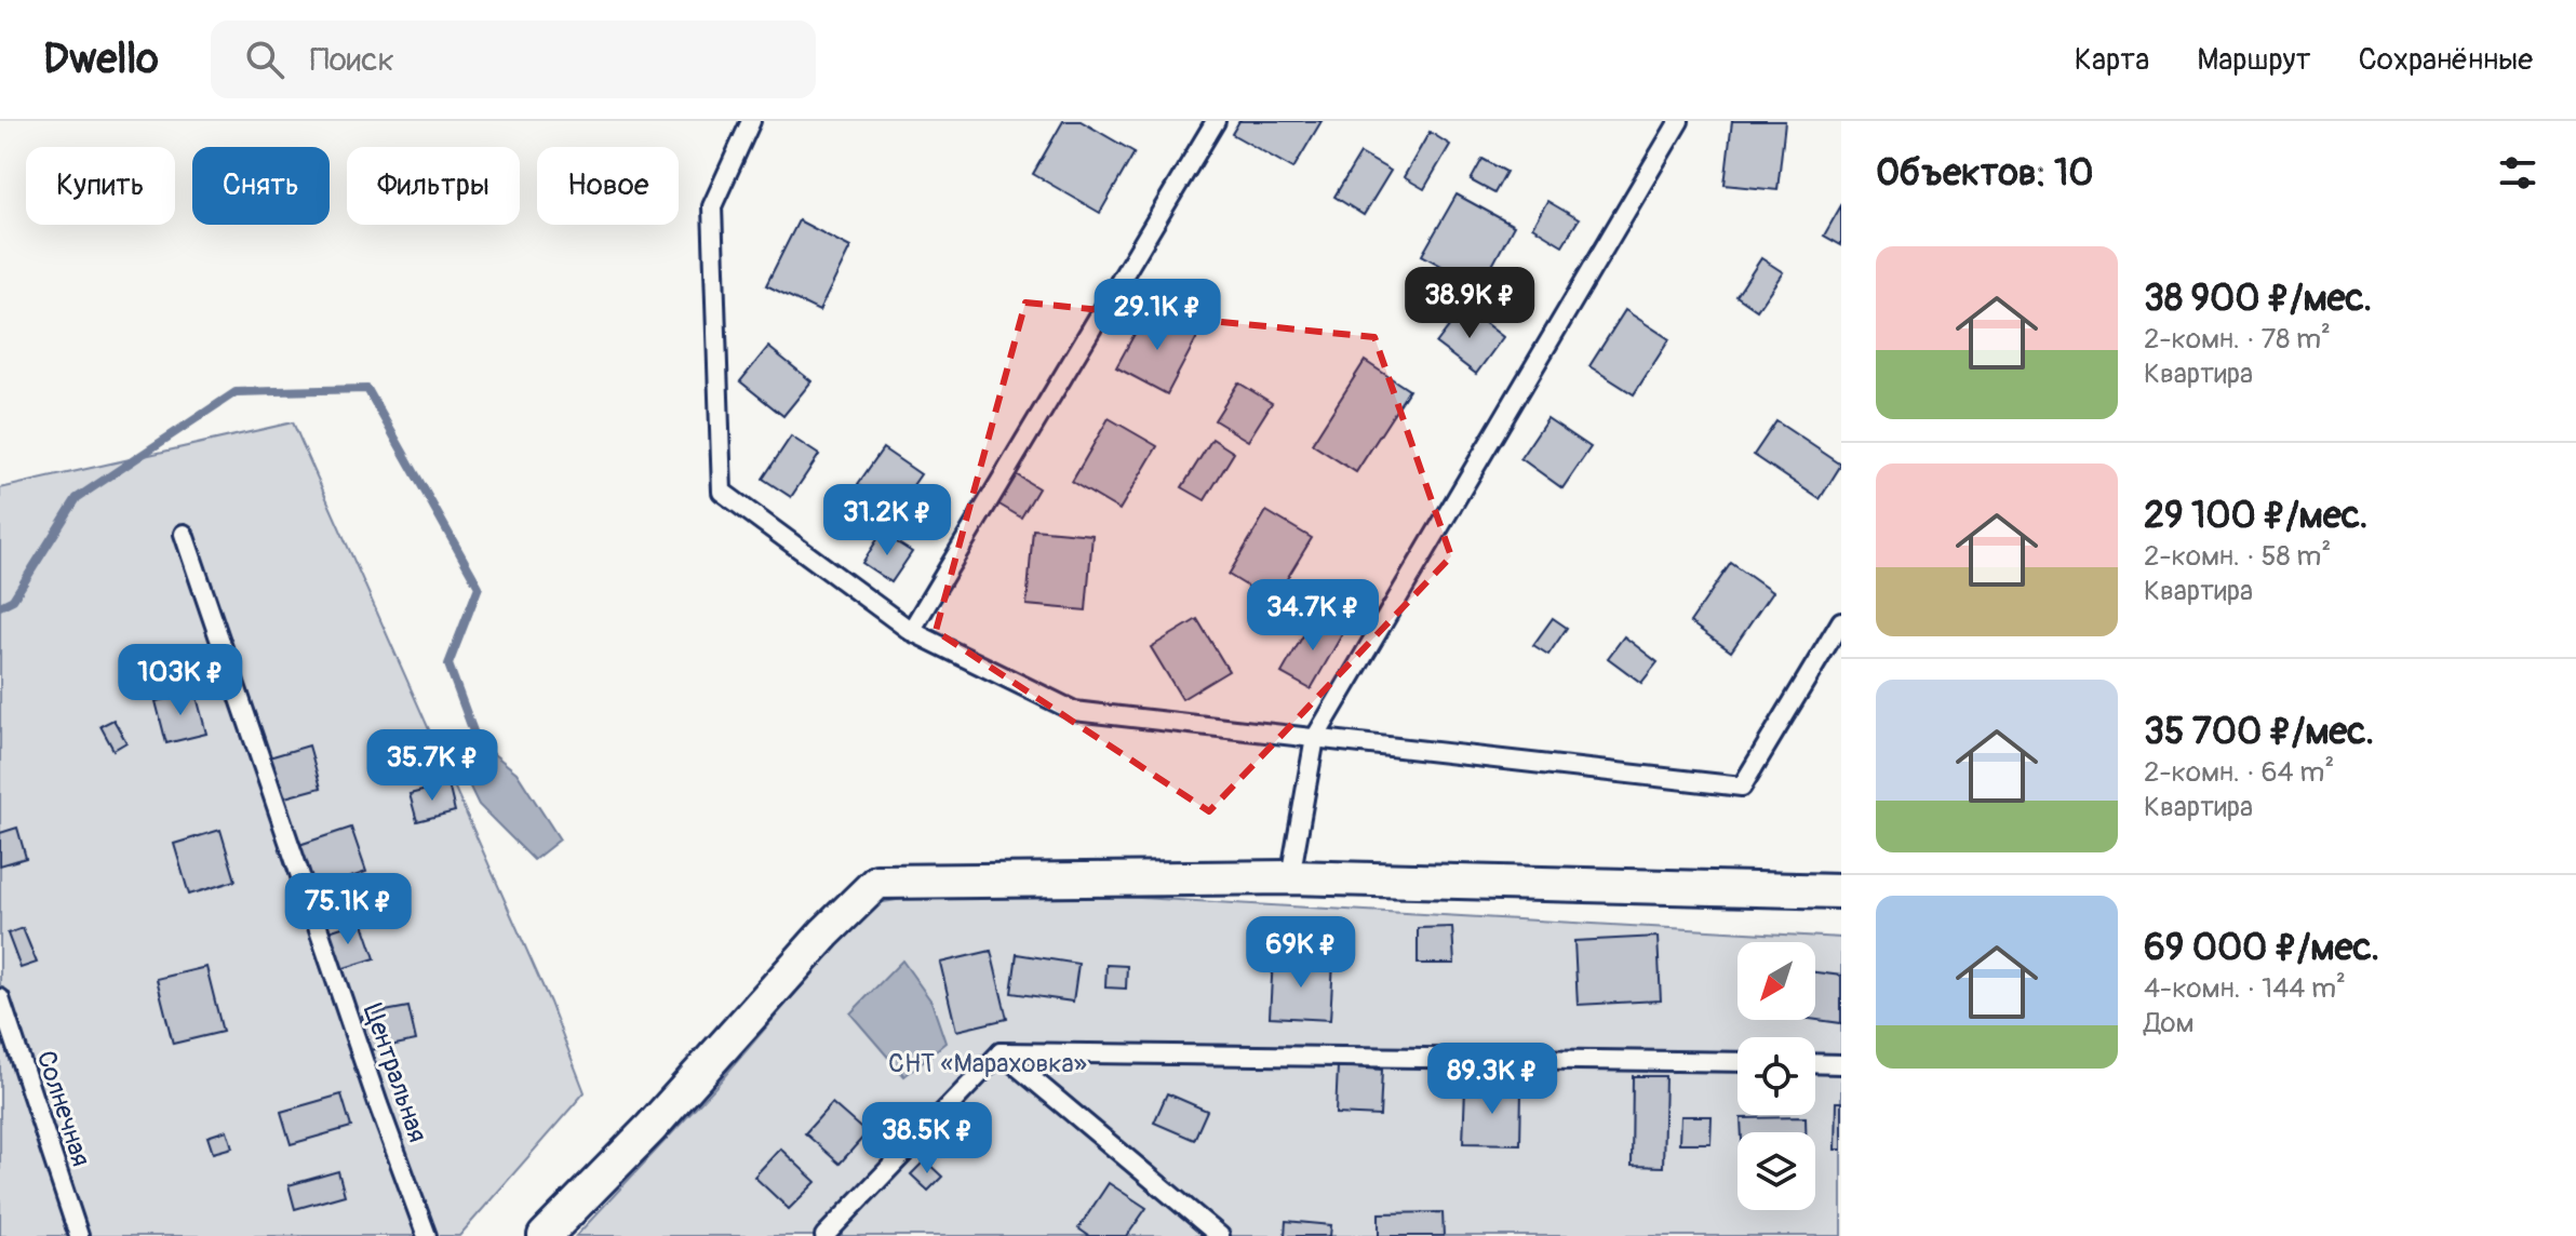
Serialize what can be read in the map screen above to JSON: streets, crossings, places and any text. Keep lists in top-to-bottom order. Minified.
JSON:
{"streets":{"lane":["Центральная","Солнечная"]},"parks":["СНТ «Мараховка»"],"north":"bottom left","page":{"header":"Dwello","search":"Поиск","nav":["Карта","Маршрут","Сохранённые"],"heading":"Объектов: 10","chip":["Купить","Снять","Фильтры","Новое"],"list":[{"name":"38 900 ₽/мес.","note":"2-комн. · 78 m² · Квартира"},{"name":"29 100 ₽/мес.","note":"2-комн. · 58 m² · Квартира"},{"name":"35 700 ₽/мес.","note":"2-комн. · 64 m² · Квартира"},{"name":"69 000 ₽/мес.","note":"4-комн. · 144 m² · Дом"}],"price":["38.9K ₽","29.1K ₽","31.2K ₽","34.7K ₽","103K ₽","35.7K ₽","75.1K ₽","69K ₽","89.3K ₽","38.5K ₽"]}}
